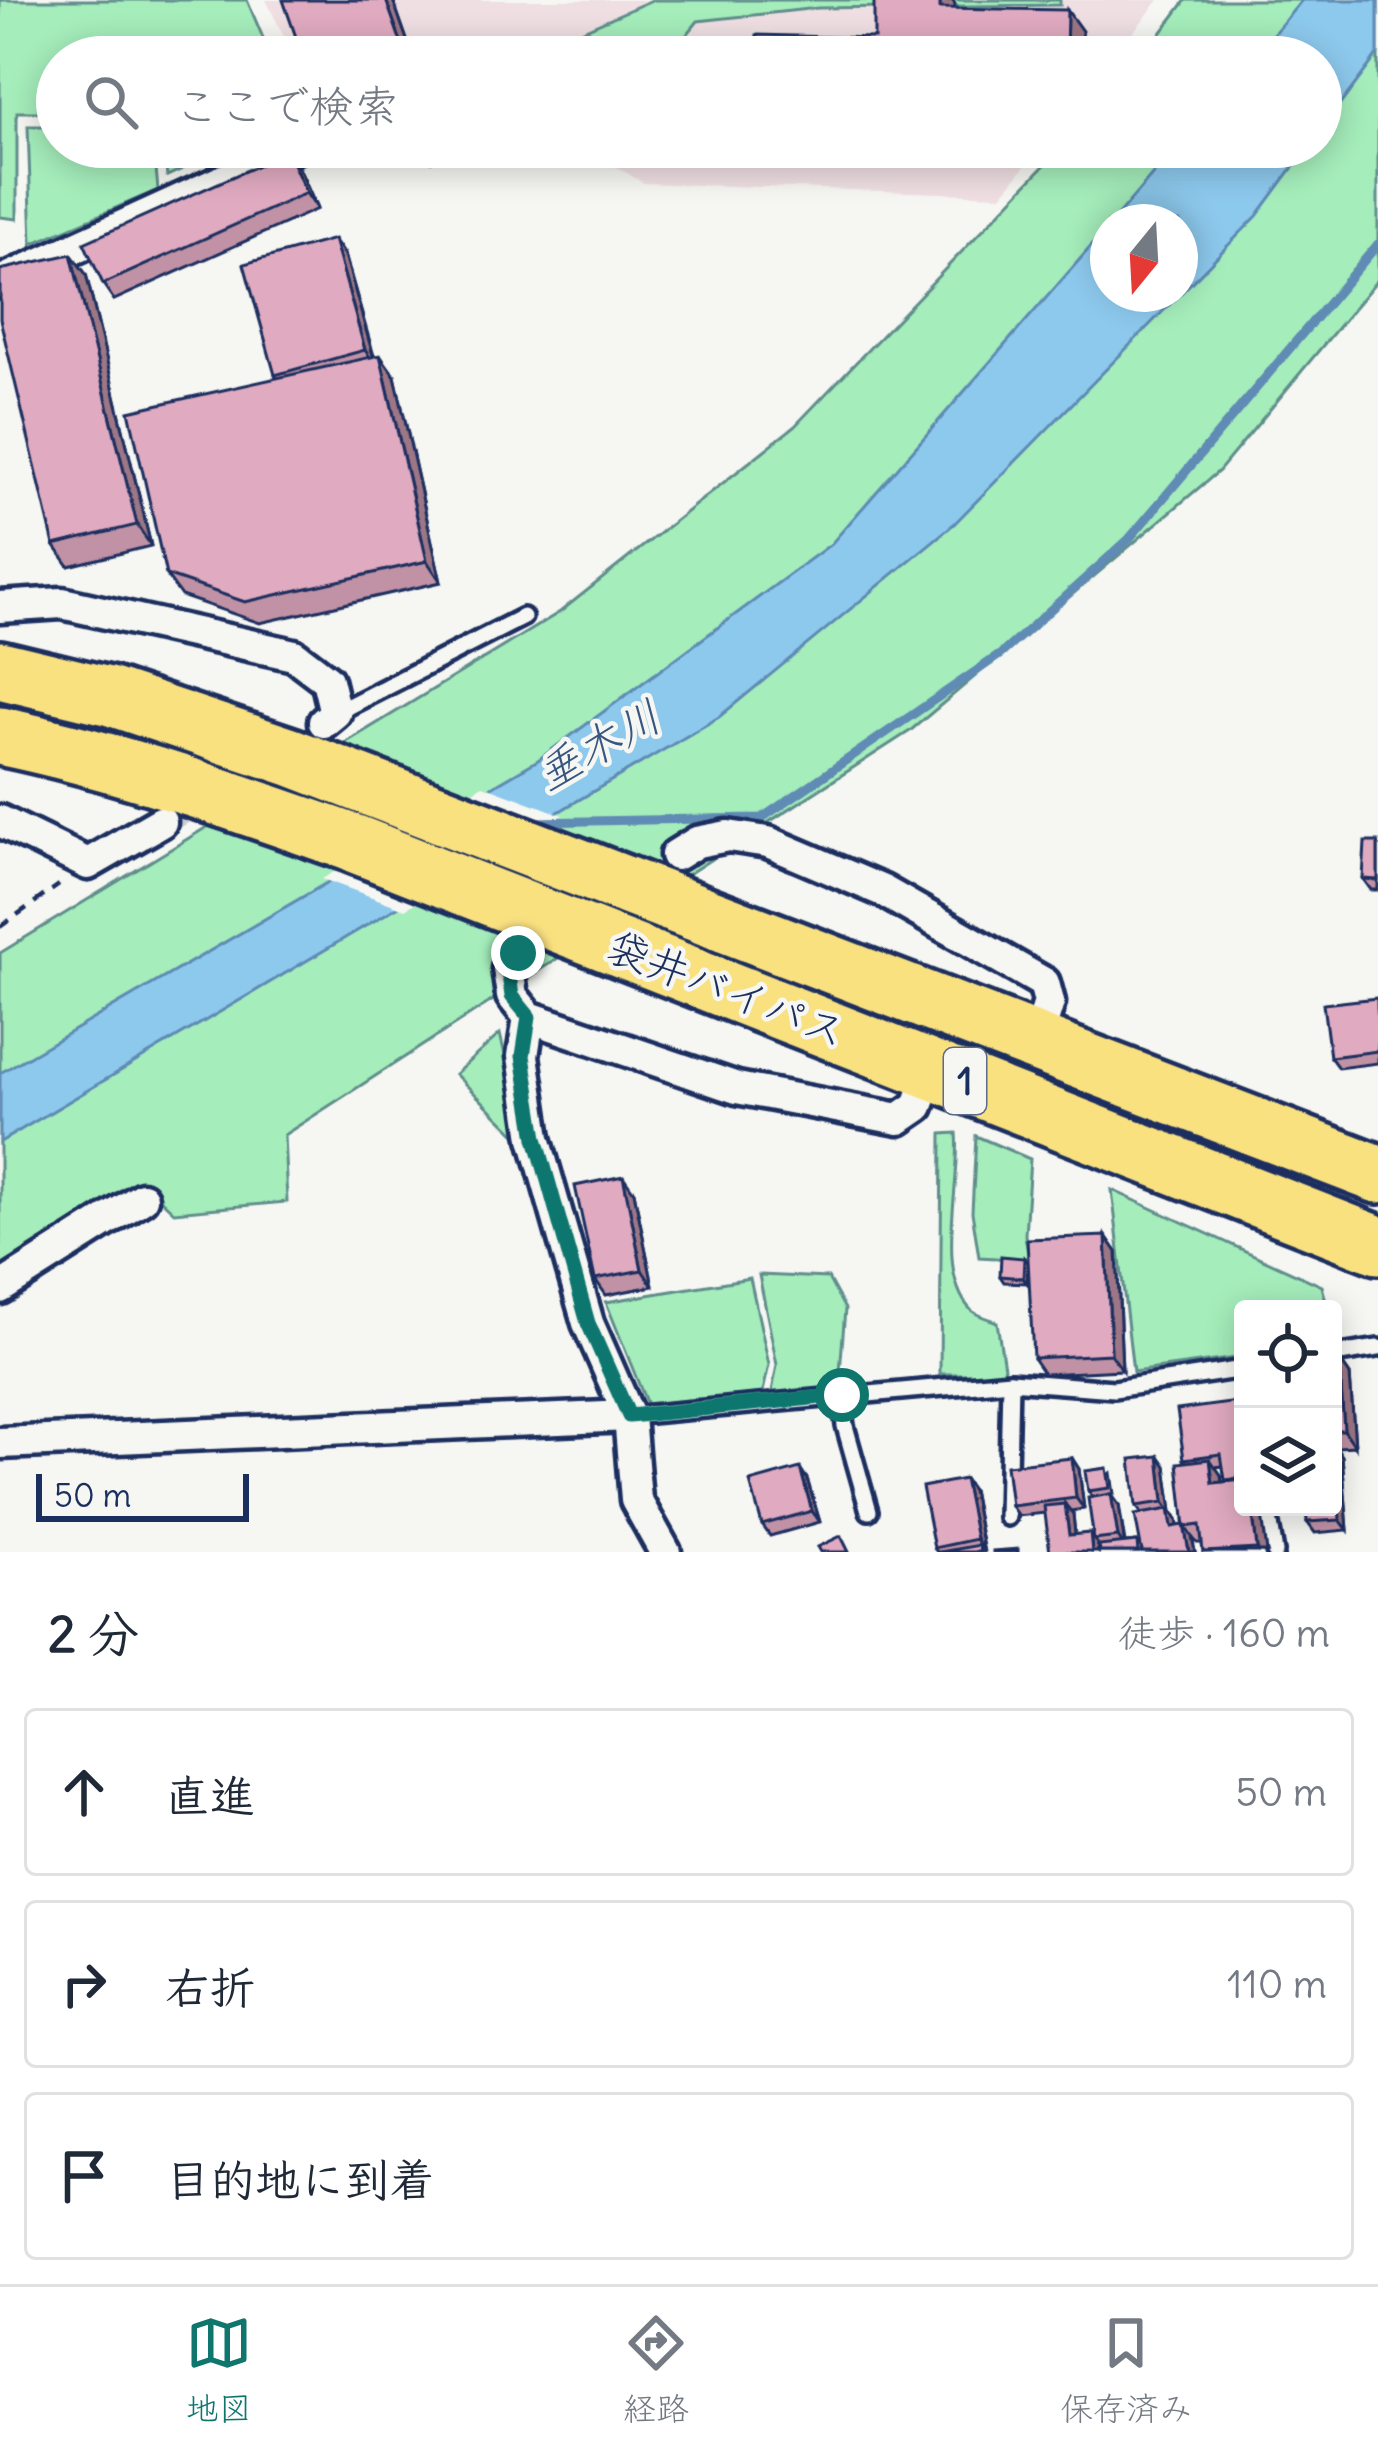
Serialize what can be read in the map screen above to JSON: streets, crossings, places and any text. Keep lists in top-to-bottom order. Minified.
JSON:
{"streets":{"highway":["袋井バイパス","1"]},"water":["垂木川"],"scale_bar":"50 m","north":"bottom","page":{"search":"ここで検索","scale":"50 m","heading":["2 分","徒歩 · 160 m"],"list":[["直進","50 m"],["右折","110 m"],"目的地に到着"],"nav":["地図","経路","保存済み"]}}
